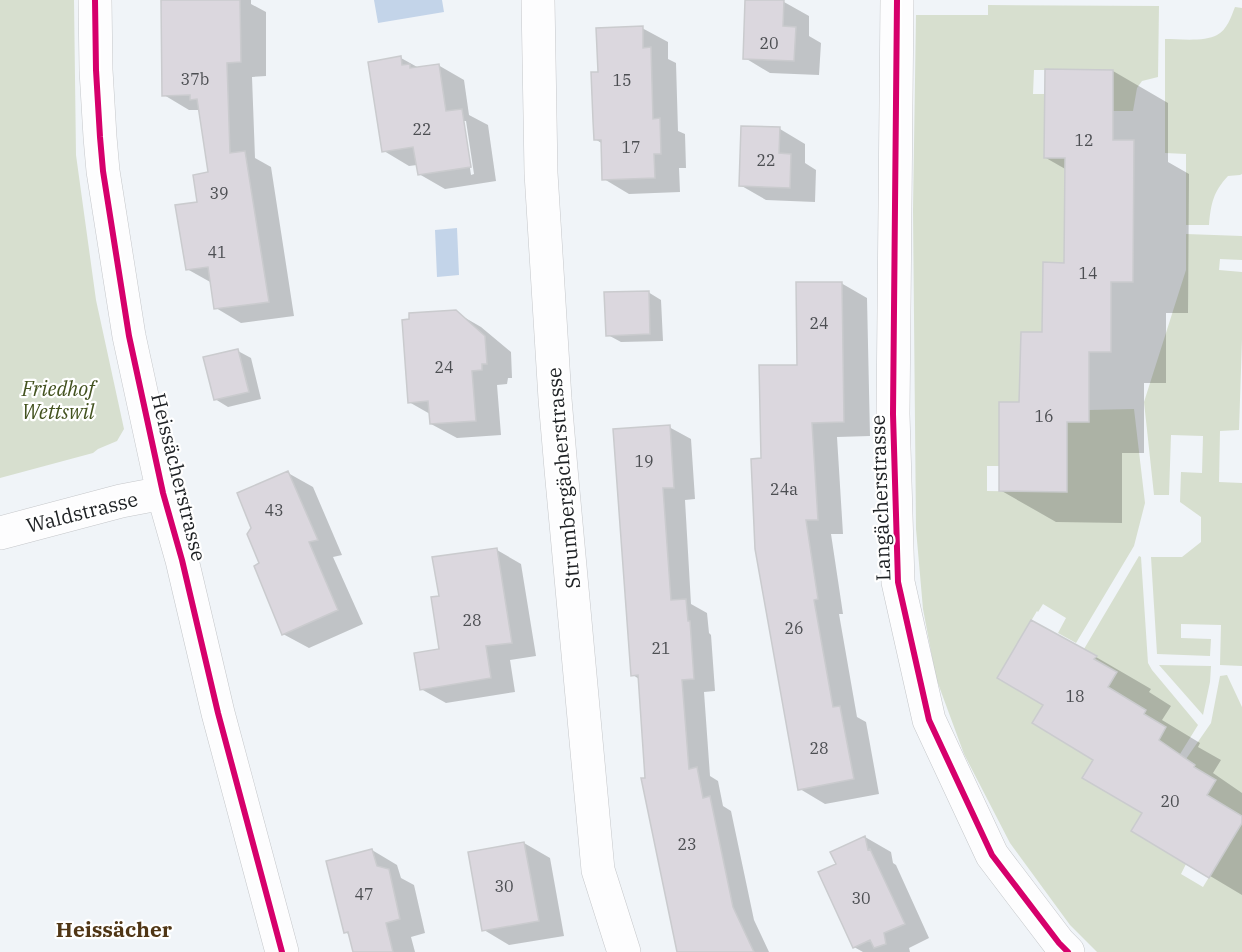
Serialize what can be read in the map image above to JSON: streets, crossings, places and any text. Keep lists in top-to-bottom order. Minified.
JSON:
{"streets":{"street":["Heissächerstrasse","Strumbergächerstrasse","Langächerstrasse","Waldstrasse"]},"crossings":[["Heissächerstrasse","Waldstrasse"]],"districts":["Heissächer"],"parks":["Friedhof Wettswil"],"house_numbers":["20","37b","15","22","12","17","22","39","41","14","24","24","16","19","24a","43","28","26","21","18","28","20","23","30","47","30"]}
